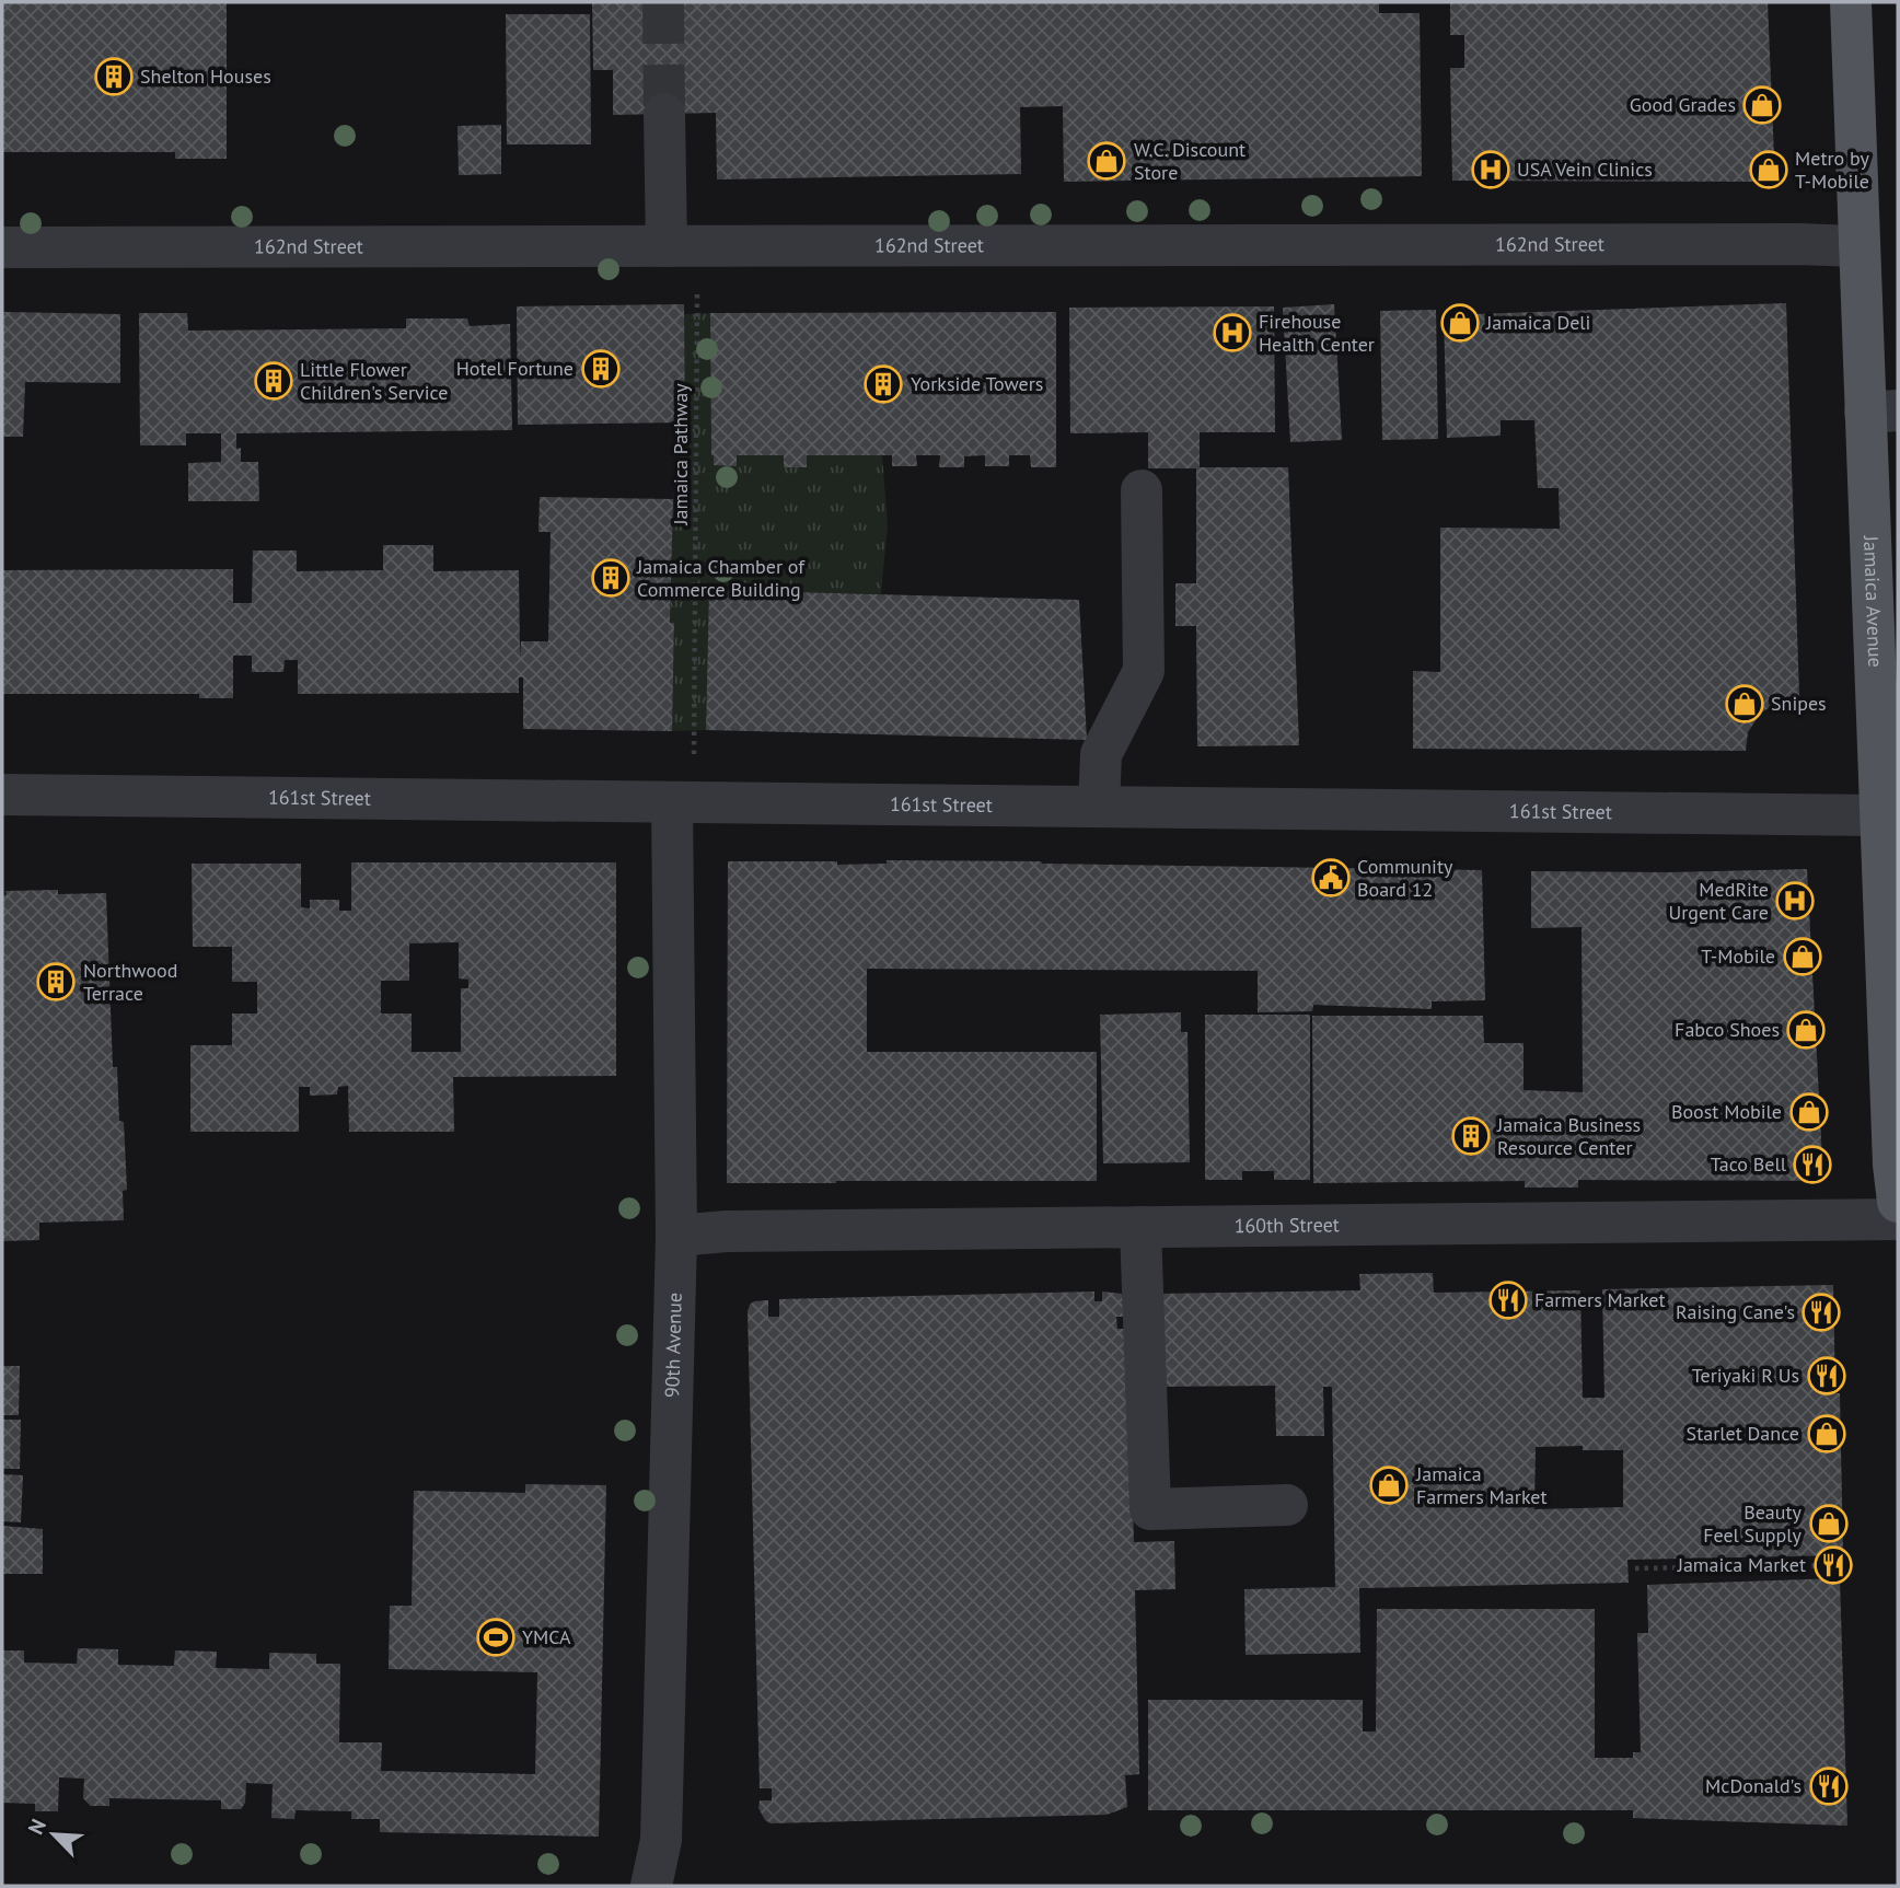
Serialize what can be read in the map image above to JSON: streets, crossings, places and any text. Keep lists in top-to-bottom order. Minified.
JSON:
{"streets":{"main road":["Jamaica Avenue"],"street":["162nd Street","161st Street","160th Street","90th Avenue"],"path":["Jamaica Pathway"]},"crossings":[["162nd Street","Jamaica Avenue"],["Jamaica Avenue","161st Street"],["161st Street","90th Avenue"],["160th Street","90th Avenue"]],"places":{"building":["Shelton Houses","Hotel Fortune","Little Flower Children's Service","Yorkside Towers","Jamaica Chamber of Commerce Building","Northwood Terrace","Jamaica Business Resource Center"],"shop":["Good Grades","W.C. Discount Store","Metro by T-Mobile","Jamaica Deli","Snipes","T-Mobile","Fabco Shoes","Boost Mobile","Starlet Dance","Jamaica Farmers Market","Beauty Feel Supply"],"hospital":["USA Vein Clinics","Firehouse Health Center","MedRite Urgent Care"],"public building":["Community Board 12"],"restaurant":["Taco Bell","Farmers Market","Raising Cane's","Teriyaki R Us","Jamaica Market","McDonald's"],"sports":["YMCA"]},"north":"top left"}
